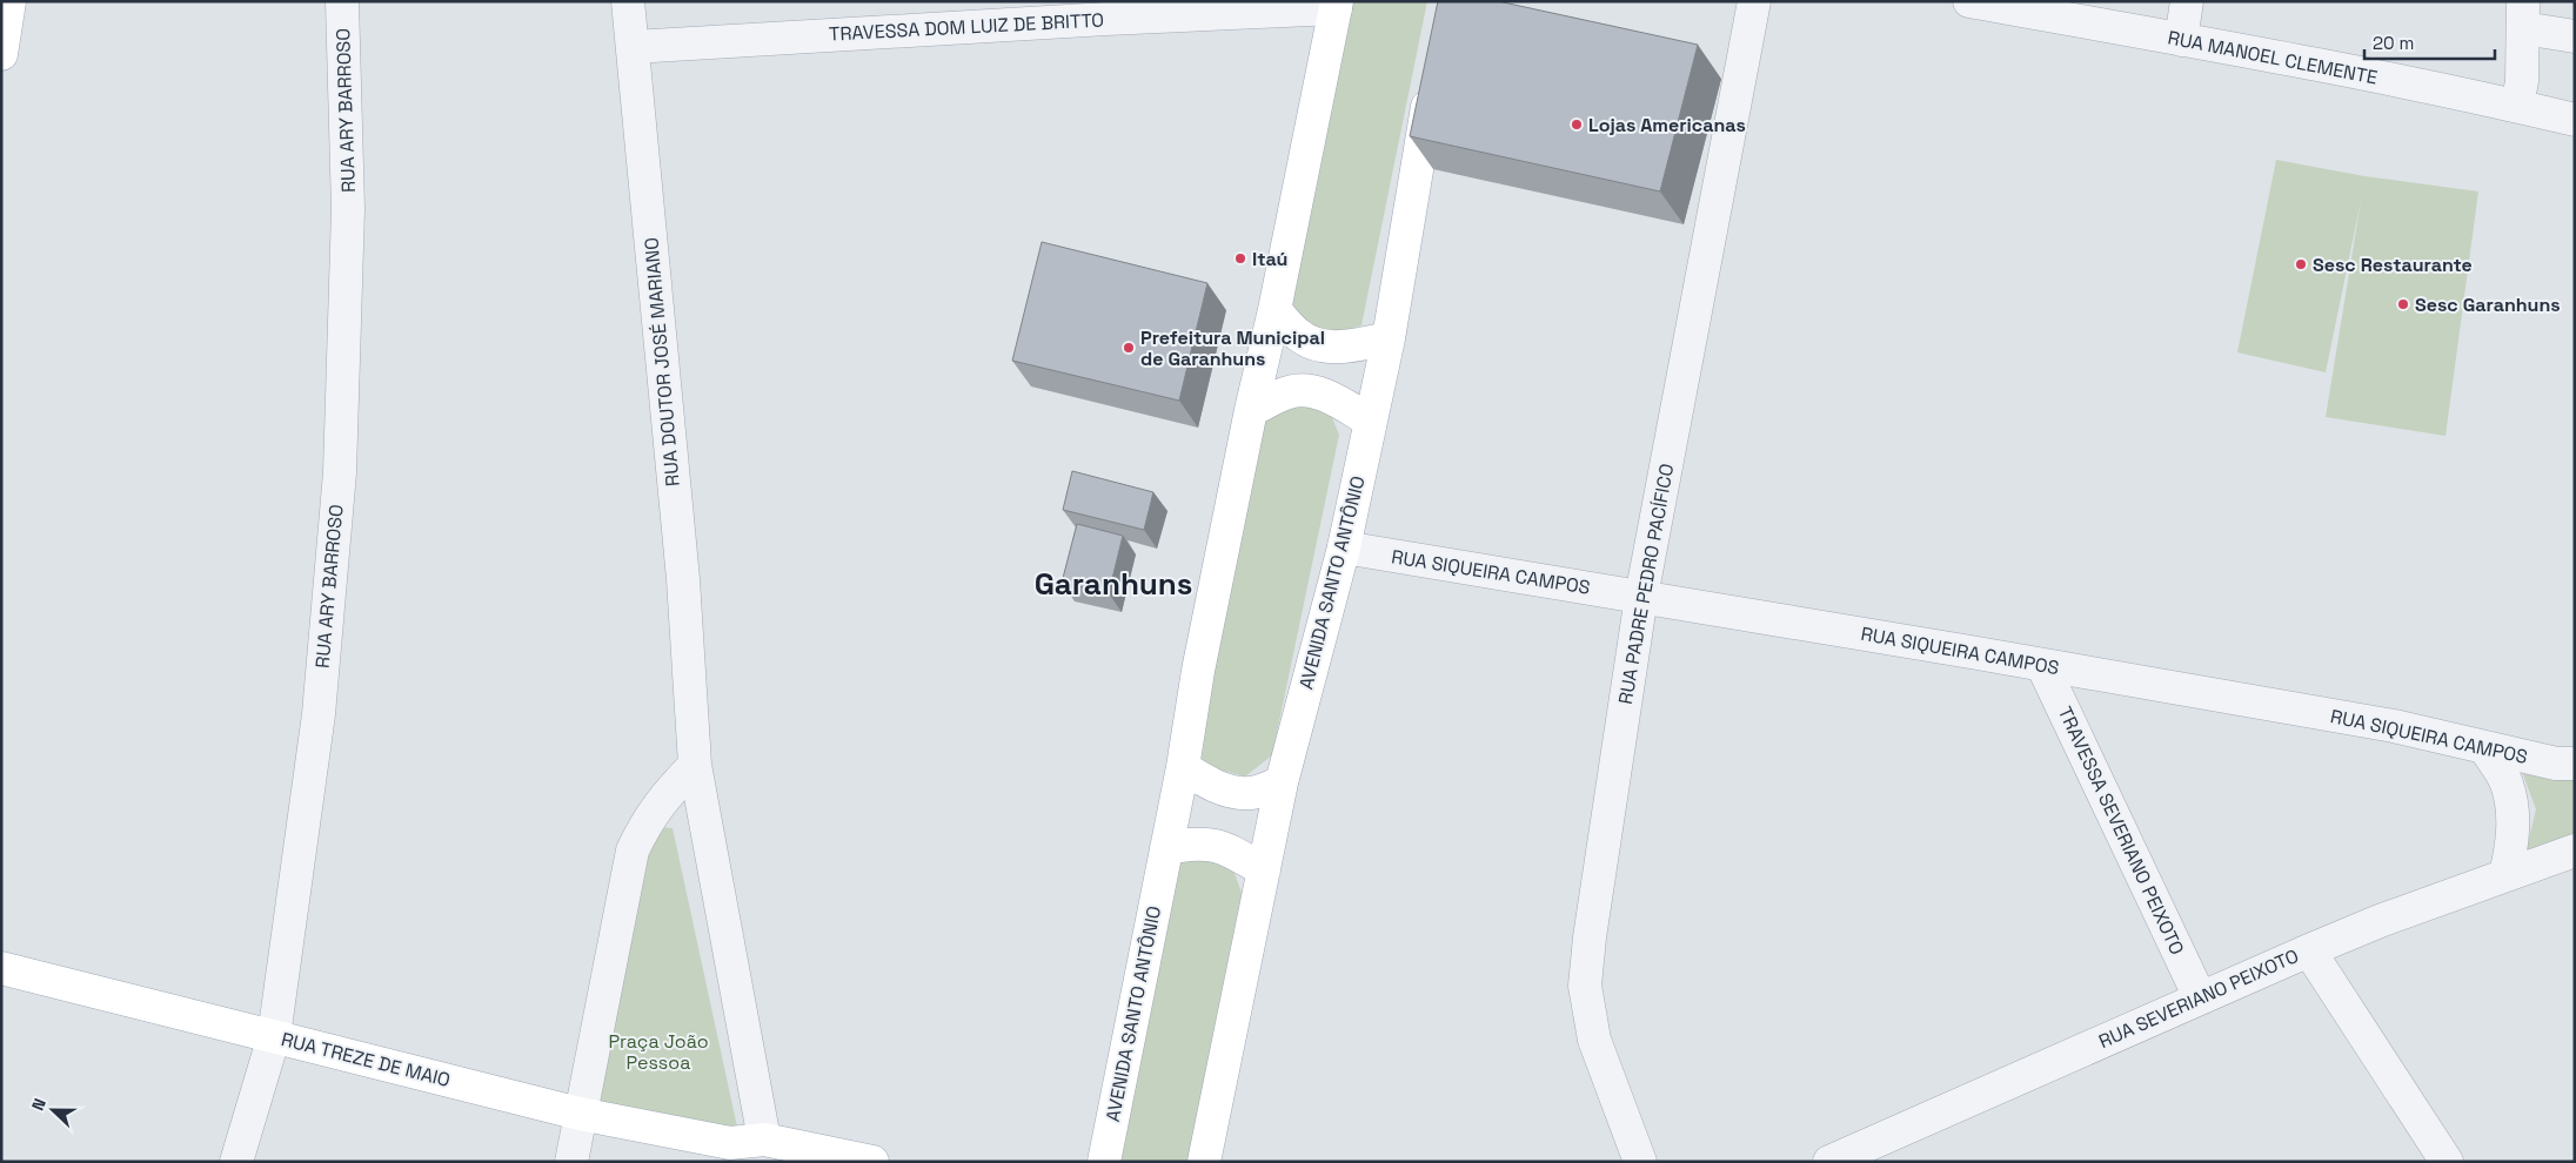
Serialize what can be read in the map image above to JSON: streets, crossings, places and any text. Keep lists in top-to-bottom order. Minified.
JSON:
{"streets":{"main road":["AVENIDA SANTO ANTÔNIO","RUA TREZE DE MAIO"],"street":["TRAVESSA DOM LUIZ DE BRITTO","RUA MANOEL CLEMENTE","RUA ARY BARROSO","RUA DOUTOR JOSÉ MARIANO","RUA SIQUEIRA CAMPOS","RUA PADRE PEDRO PACÍFICO","TRAVESSA SEVERIANO PEIXOTO","RUA SEVERIANO PEIXOTO"]},"crossings":[["TRAVESSA DOM LUIZ DE BRITTO","RUA DOUTOR JOSÉ MARIANO"],["TRAVESSA DOM LUIZ DE BRITTO","AVENIDA SANTO ANTÔNIO"],["RUA ARY BARROSO","RUA TREZE DE MAIO"],["RUA DOUTOR JOSÉ MARIANO","RUA TREZE DE MAIO"],["RUA SIQUEIRA CAMPOS","AVENIDA SANTO ANTÔNIO"],["RUA SIQUEIRA CAMPOS","RUA PADRE PEDRO PACÍFICO"],["RUA SIQUEIRA CAMPOS","TRAVESSA SEVERIANO PEIXOTO"],["TRAVESSA SEVERIANO PEIXOTO","RUA SEVERIANO PEIXOTO"]],"districts":["Garanhuns"],"parks":["Praça João Pessoa"],"places":["Lojas Americanas","Itaú","Sesc Restaurante","Sesc Garanhuns","Prefeitura Municipal de Garanhuns"],"scale_bar":"20 m","north":"left"}
